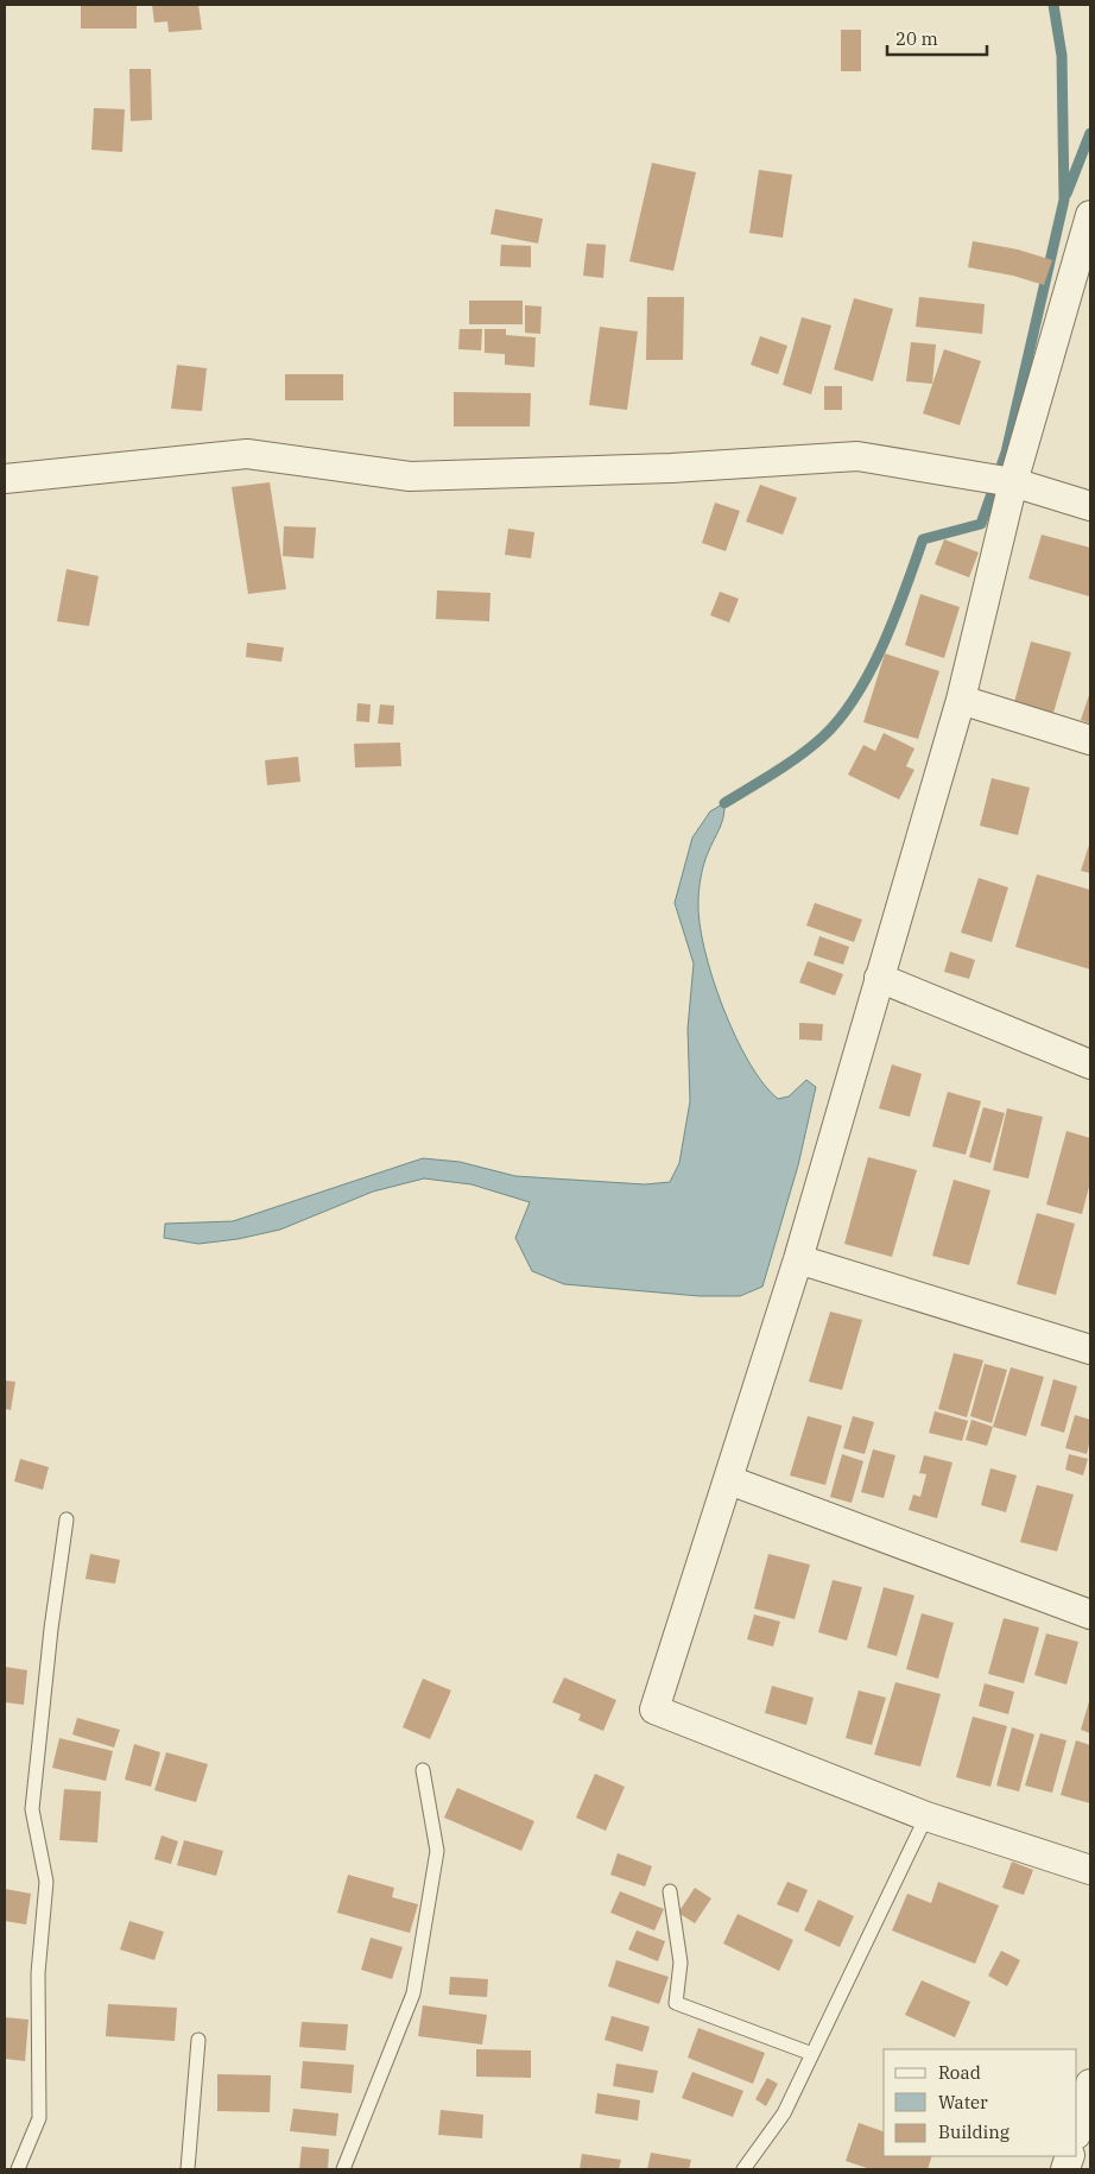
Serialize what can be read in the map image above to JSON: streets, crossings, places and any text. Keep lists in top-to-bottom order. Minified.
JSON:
{"legend":["Road","Water","Building"],"scale_bar":"20 m"}
